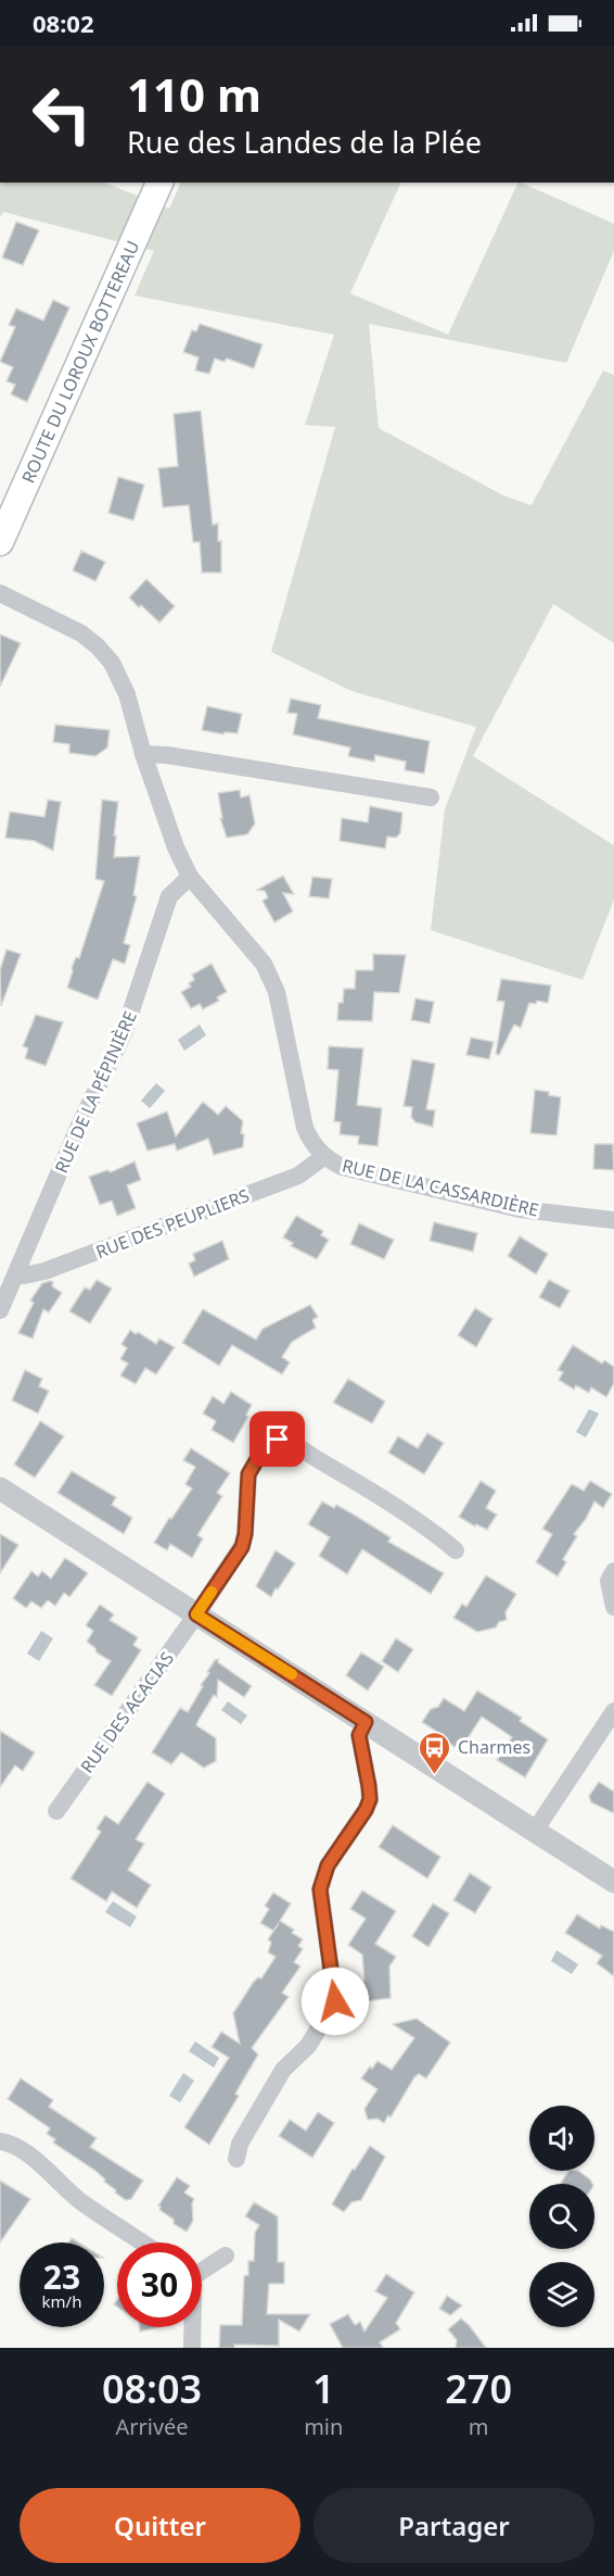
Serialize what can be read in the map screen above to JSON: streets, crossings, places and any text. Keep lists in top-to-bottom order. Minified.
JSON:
{"streets":{"main road":["ROUTE DU LOROUX BOTTEREAU"],"street":["RUE DE LA PÉPINIÈRE","RUE DE LA CASSARDIÈRE","RUE DES PEUPLIERS","RUE DES ACACIAS"]},"crossings":[["RUE DE LA PÉPINIÈRE","RUE DE LA CASSARDIÈRE"],["RUE DE LA PÉPINIÈRE","RUE DES PEUPLIERS"],["RUE DE LA CASSARDIÈRE","RUE DES PEUPLIERS"]],"places":{"bus stop":["Charmes"]},"page":{"status":"08:02","turn":["110 m","Rue des Landes de la Plée"],"speed":"23 km/h","limit":"30","eta":["08:03","Arrivée","1","min","270","m"],"buttons":["Quitter","Partager"]}}
